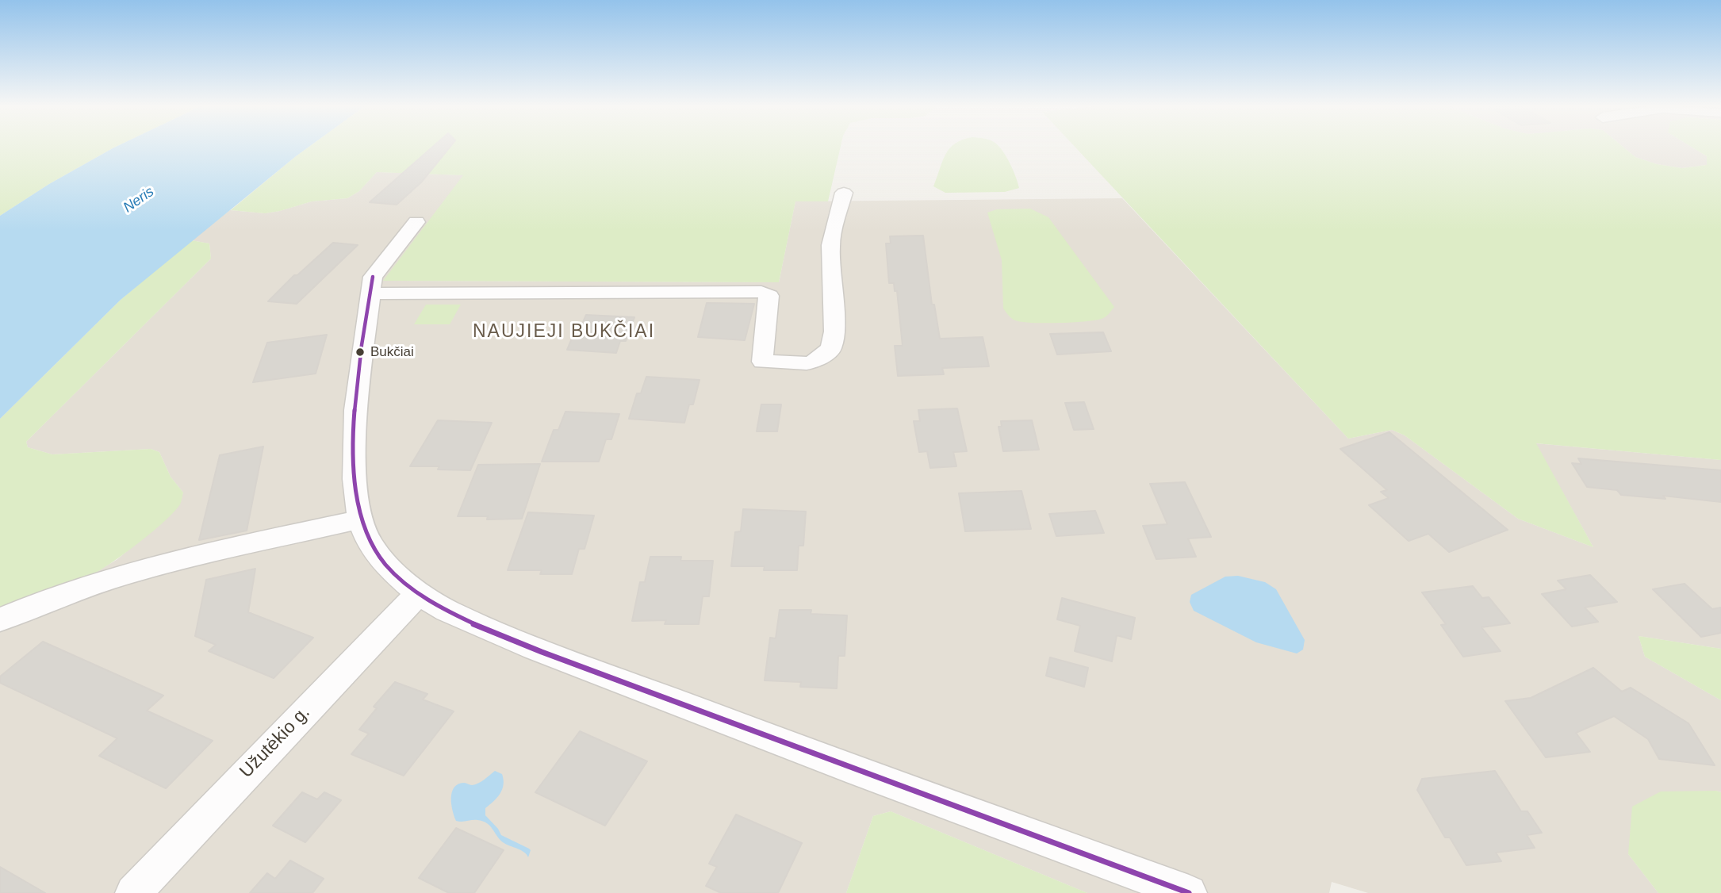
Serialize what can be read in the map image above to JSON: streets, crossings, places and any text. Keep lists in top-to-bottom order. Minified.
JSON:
{"streets":{"street":["Užutėkio g."]},"districts":["NAUJIEJI BUKČIAI"],"water":["Neris"],"places":["Bukčiai"]}
